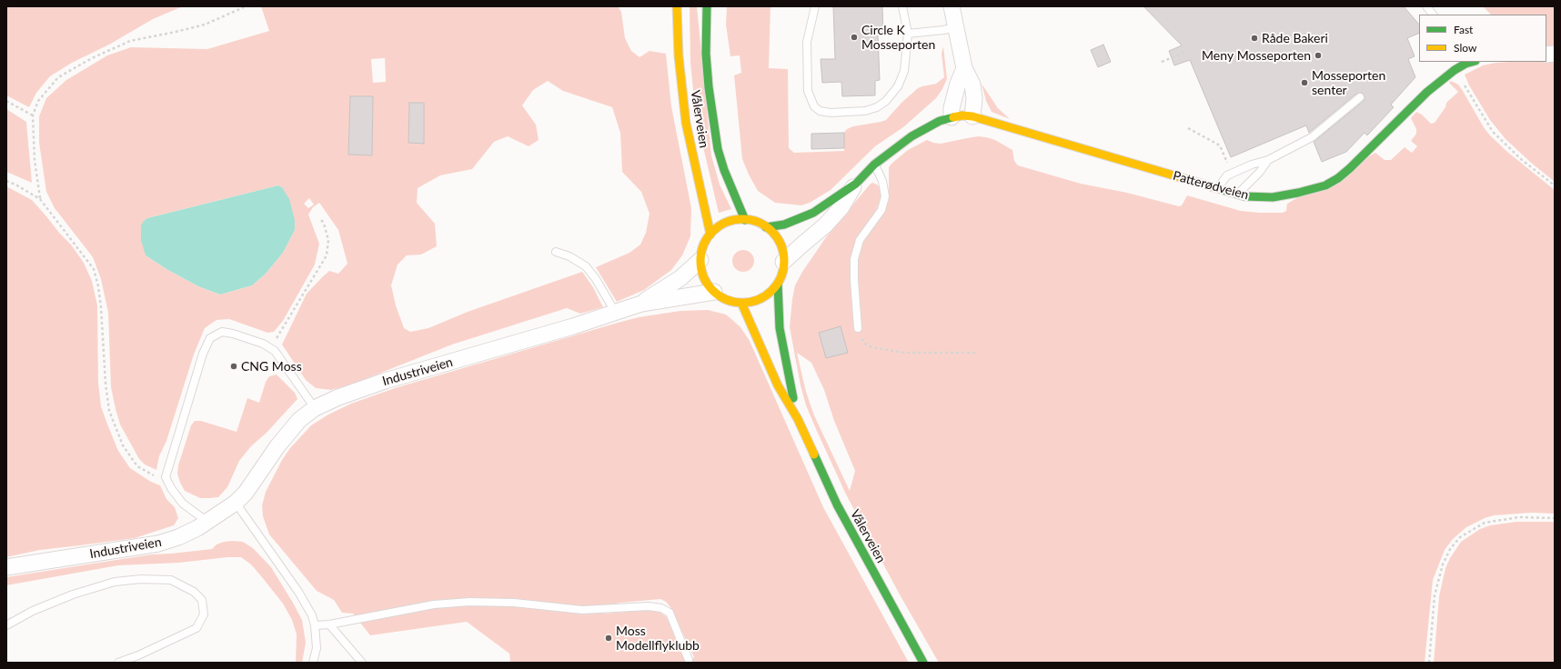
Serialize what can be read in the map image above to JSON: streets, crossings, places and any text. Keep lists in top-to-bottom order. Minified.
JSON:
{"streets":{"main road":["Vålerveien","Patterødveien"],"street":["Industriveien"]},"crossings":[["Vålerveien","Patterødveien"],["Vålerveien","Industriveien"],["Patterødveien","Industriveien"]],"places":["Circle K Mosseporten","Råde Bakeri","Meny Mosseporten","Mosseporten senter","CNG Moss","Moss Modellflyklubb"],"legend":["Fast","Slow"]}
